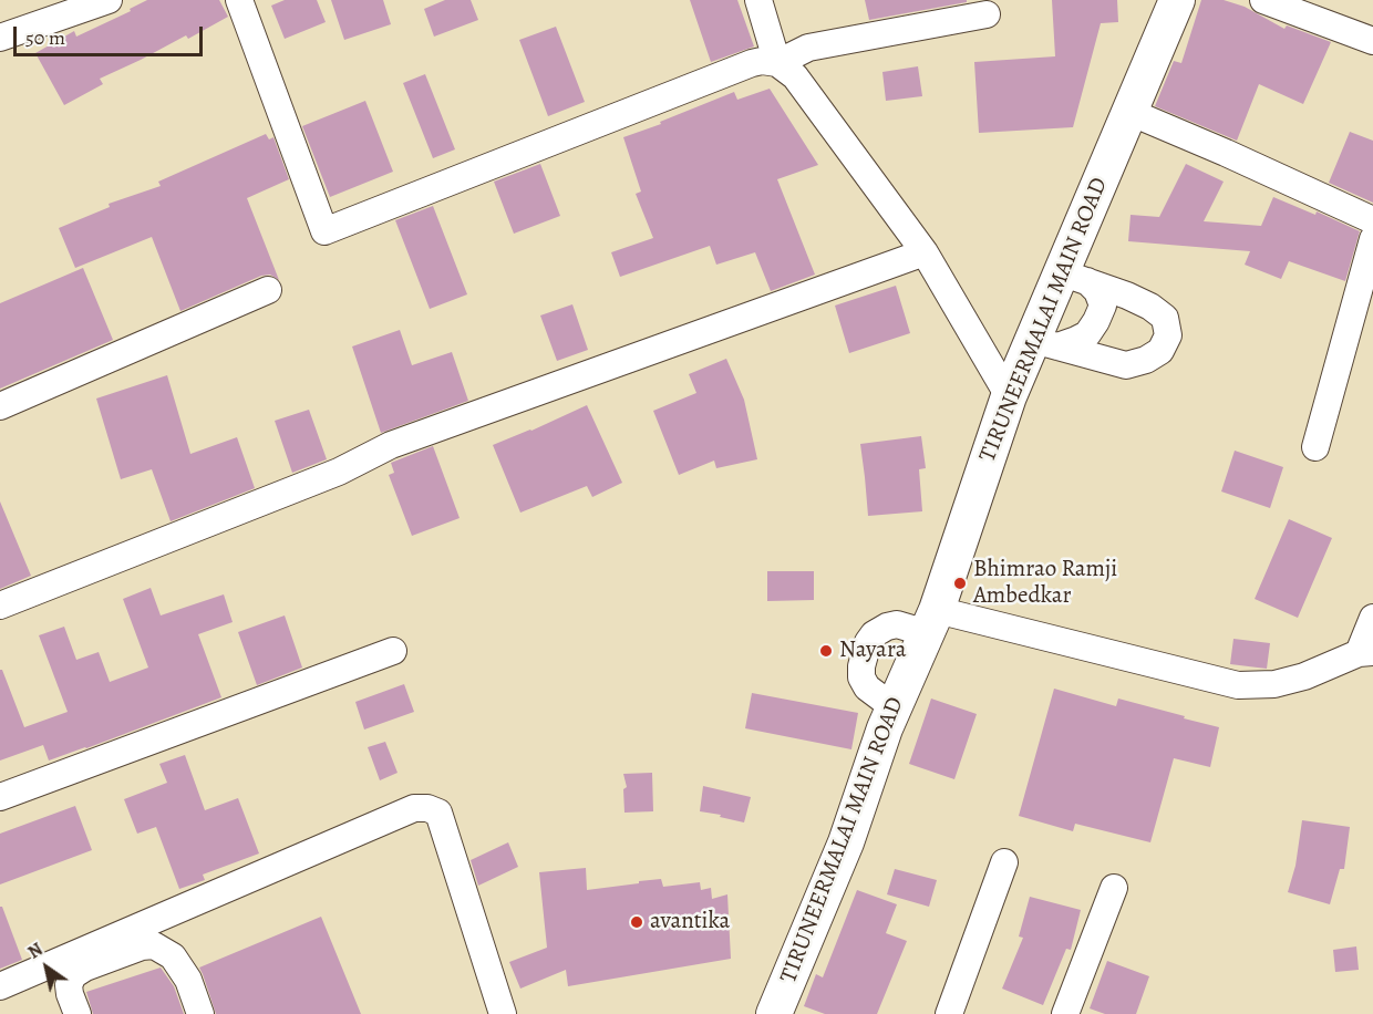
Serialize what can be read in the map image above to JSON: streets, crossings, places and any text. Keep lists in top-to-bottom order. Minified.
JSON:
{"streets":{"main road":["TIRUNEERMALAI MAIN ROAD"]},"places":["Bhimrao Ramji Ambedkar","Nayara","avantika"],"scale_bar":"50 m","north":"top left"}
